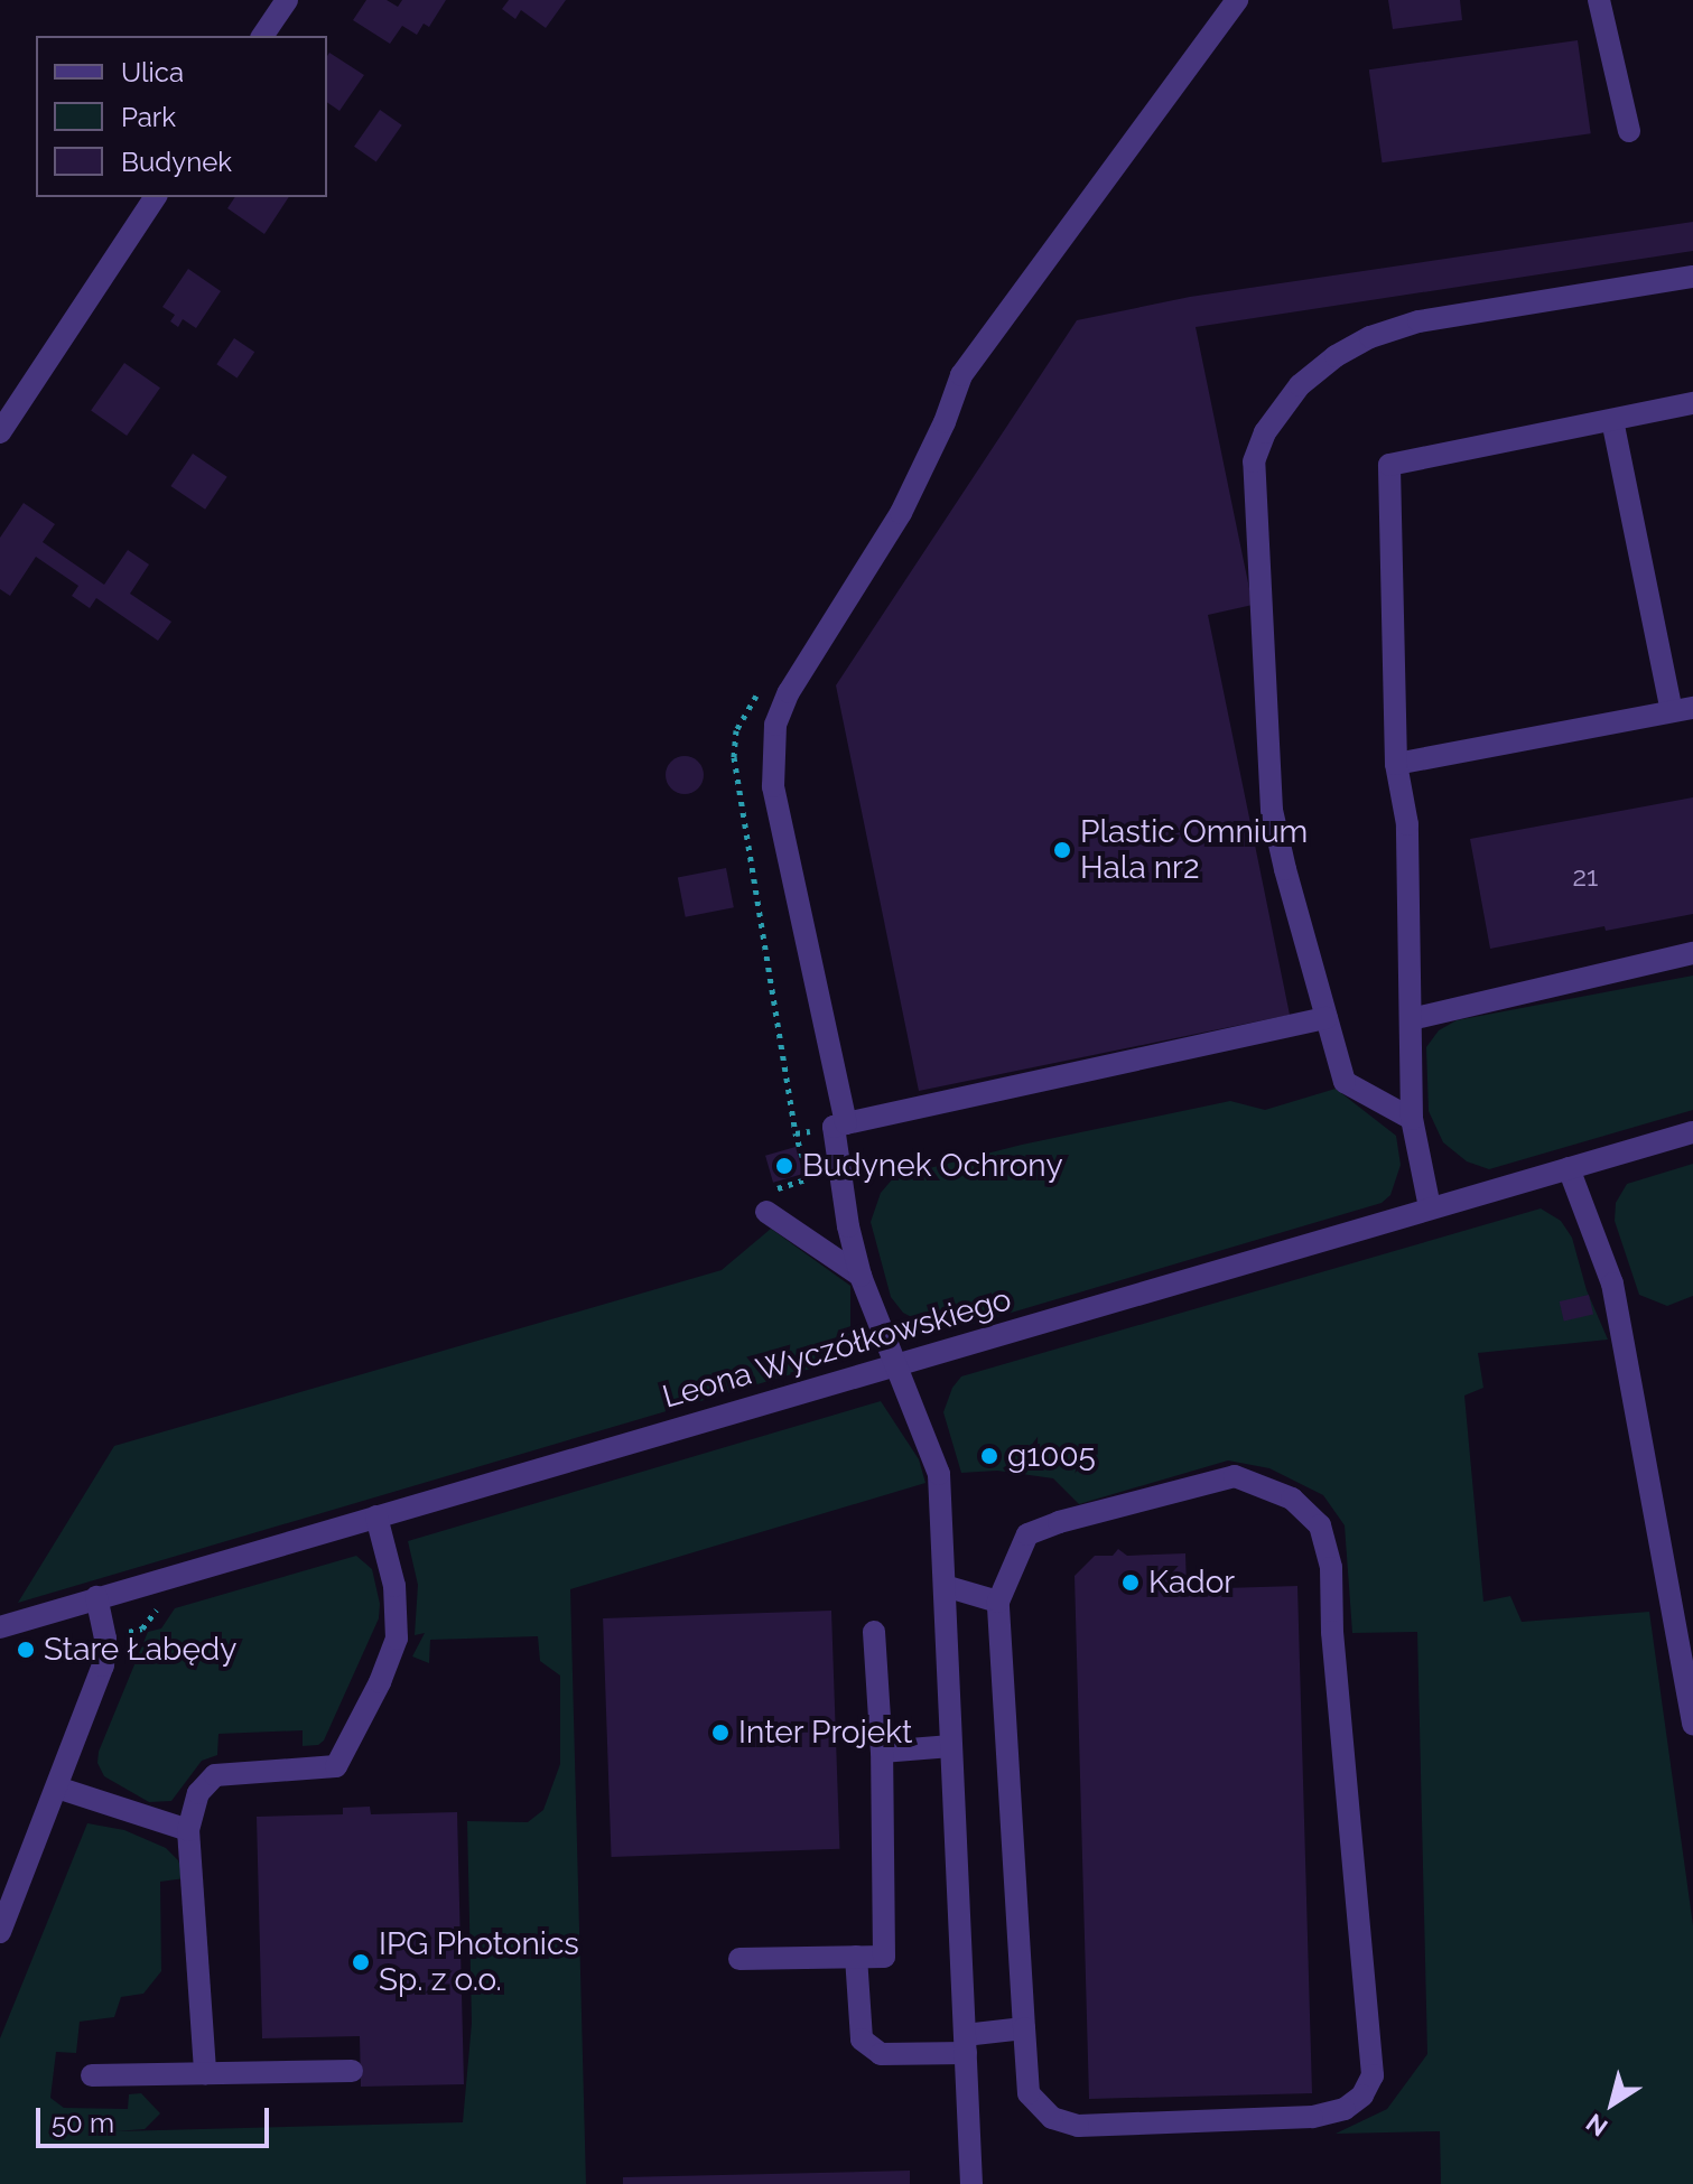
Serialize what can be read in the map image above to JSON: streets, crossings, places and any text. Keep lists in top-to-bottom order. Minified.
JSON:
{"streets":{"street":["Leona Wyczółkowskiego"]},"places":["Plastic Omnium Hala nr2","Budynek Ochrony","g1005","Kador","Stare Łabędy","Inter Projekt","IPG Photonics Sp. z o.o."],"house_numbers":["21"],"legend":["Ulica","Park","Budynek"],"scale_bar":"50 m","north":"bottom left"}
